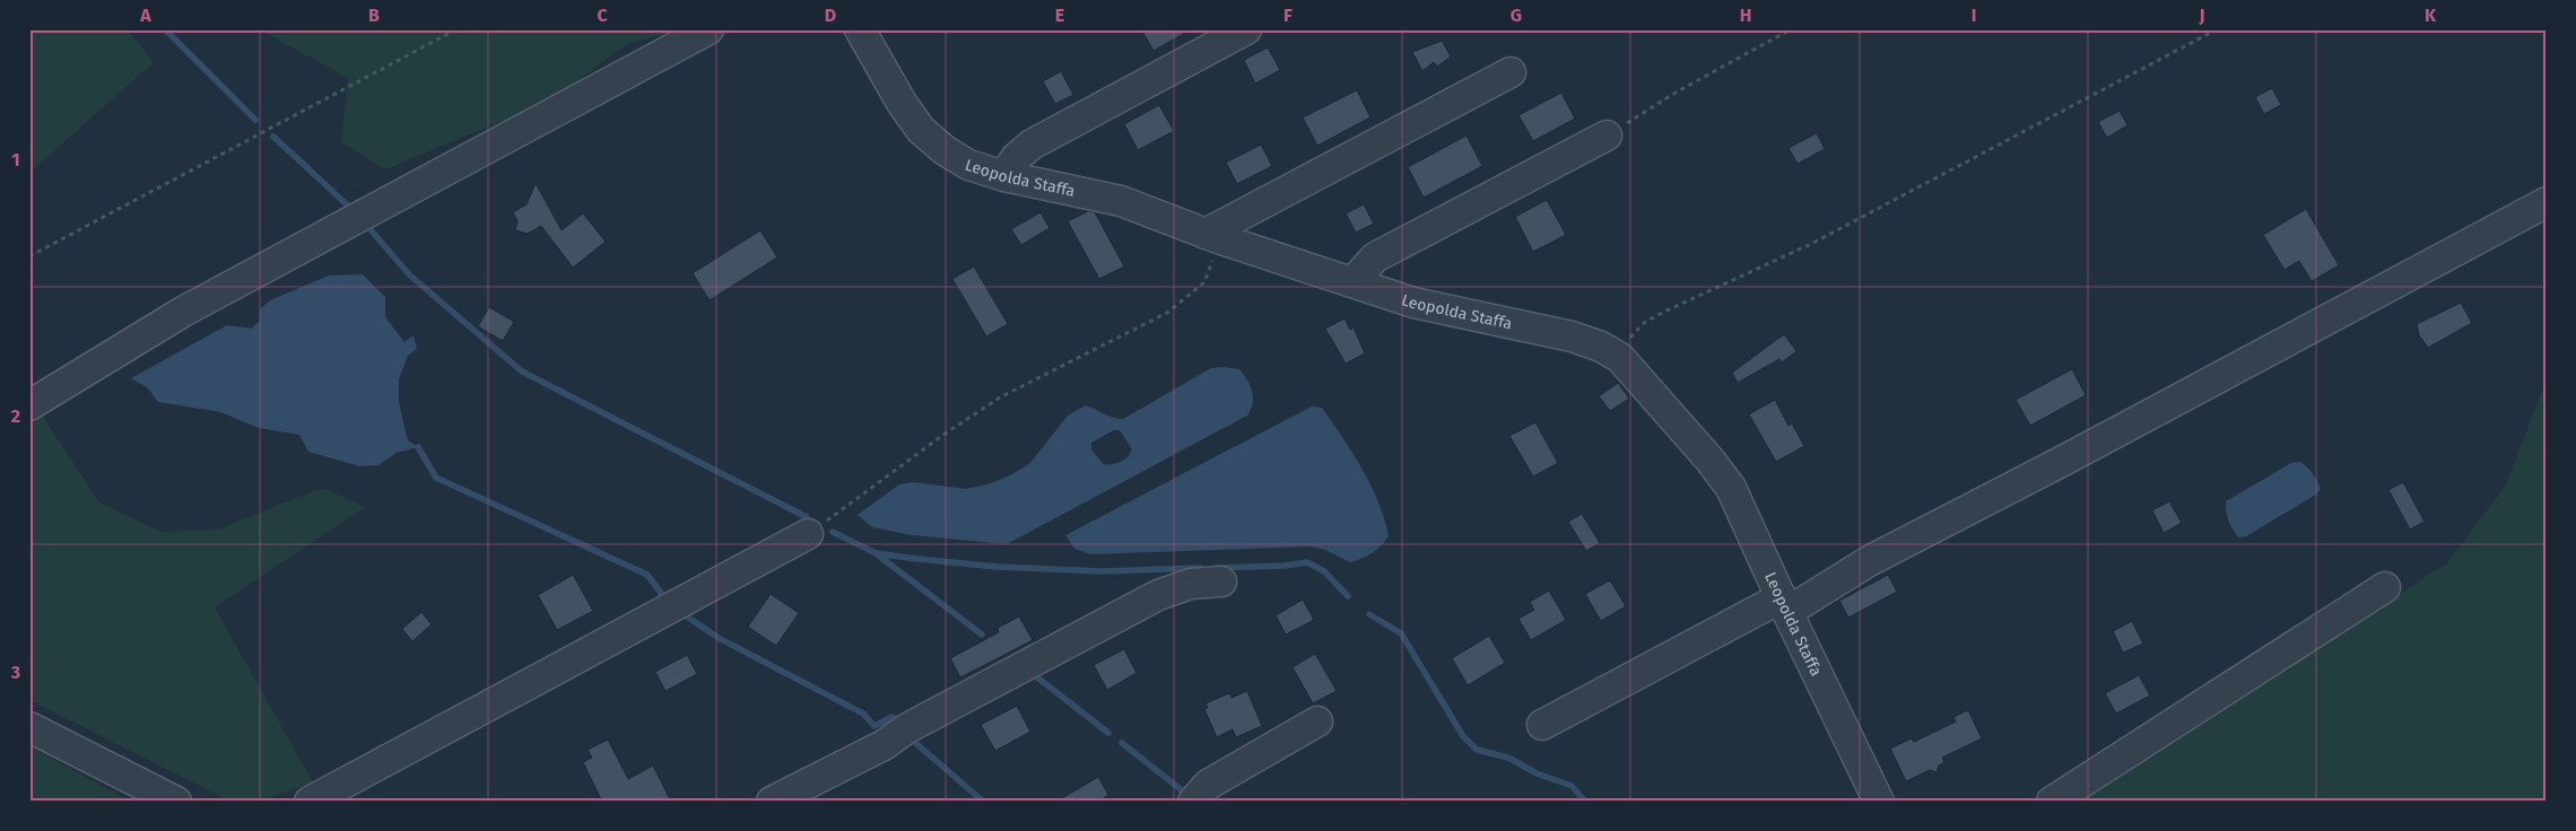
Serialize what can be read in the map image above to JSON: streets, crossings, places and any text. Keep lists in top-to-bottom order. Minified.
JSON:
{"streets":{"street":["Leopolda Staffa"]},"grid":{"columns":["A","B","C","D","E","F","G","H","I","J","K"],"rows":["1","2","3"]}}
